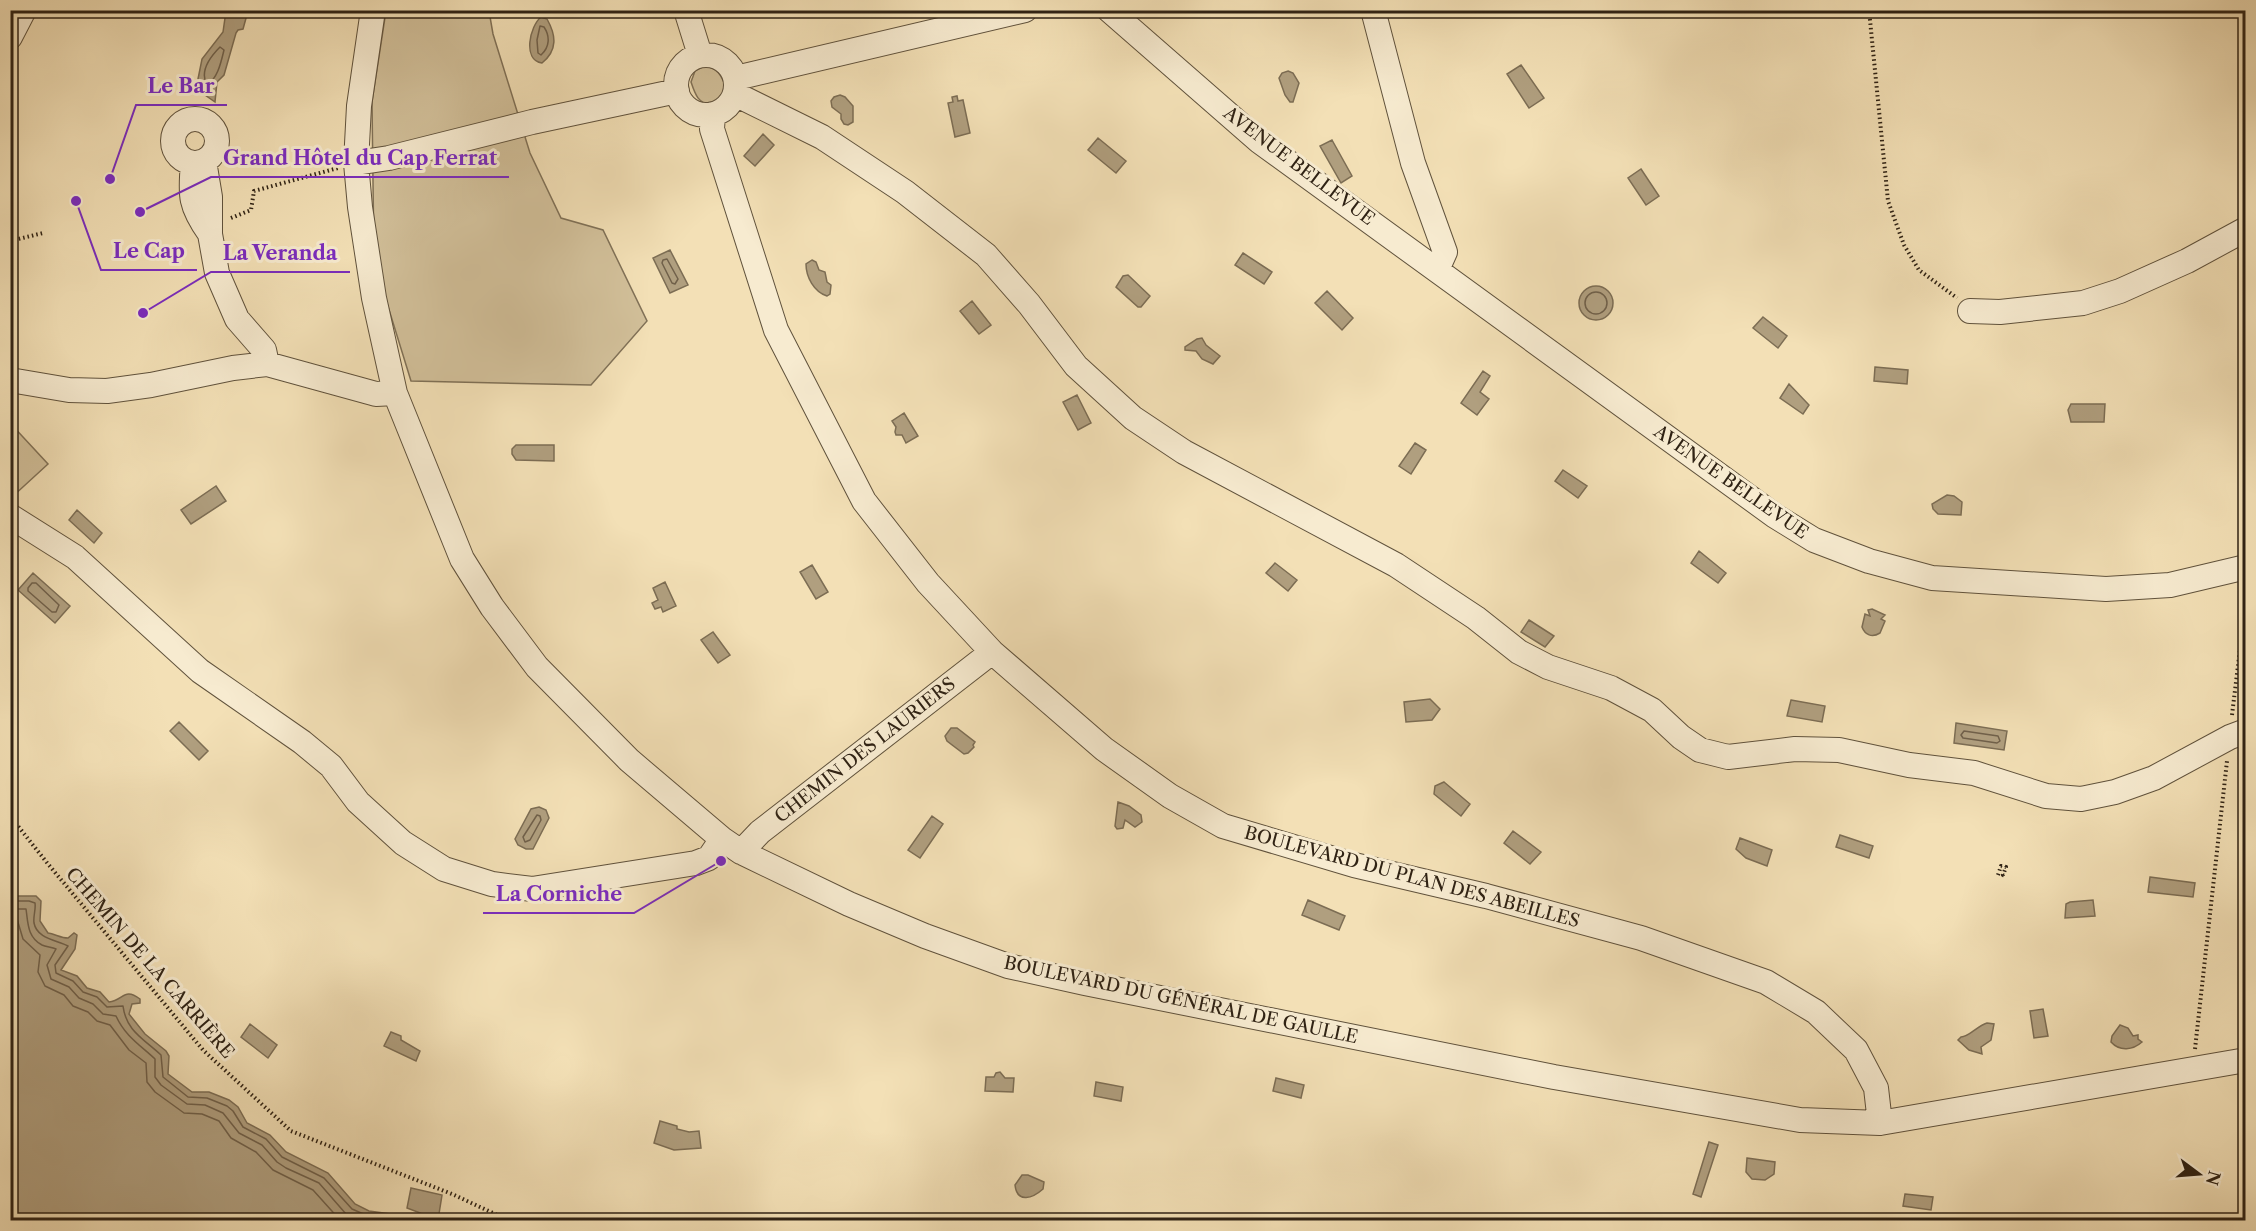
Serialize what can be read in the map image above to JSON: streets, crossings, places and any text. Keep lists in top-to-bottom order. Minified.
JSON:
{"streets":{"street":["AVENUE BELLEVUE","CHEMIN DES LAURIERS","BOULEVARD DU PLAN DES ABEILLES","BOULEVARD DU GÉNÉRAL DE GAULLE"],"path":["CHEMIN DE LA CARRIÈRE"]},"crossings":[["CHEMIN DES LAURIERS","BOULEVARD DU PLAN DES ABEILLES"],["CHEMIN DES LAURIERS","BOULEVARD DU GÉNÉRAL DE GAULLE"],["BOULEVARD DU PLAN DES ABEILLES","BOULEVARD DU GÉNÉRAL DE GAULLE"]],"places":["Le Bar","Le Cap","Grand Hôtel du Cap Ferrat","La Veranda","La Corniche"],"north":"right"}
